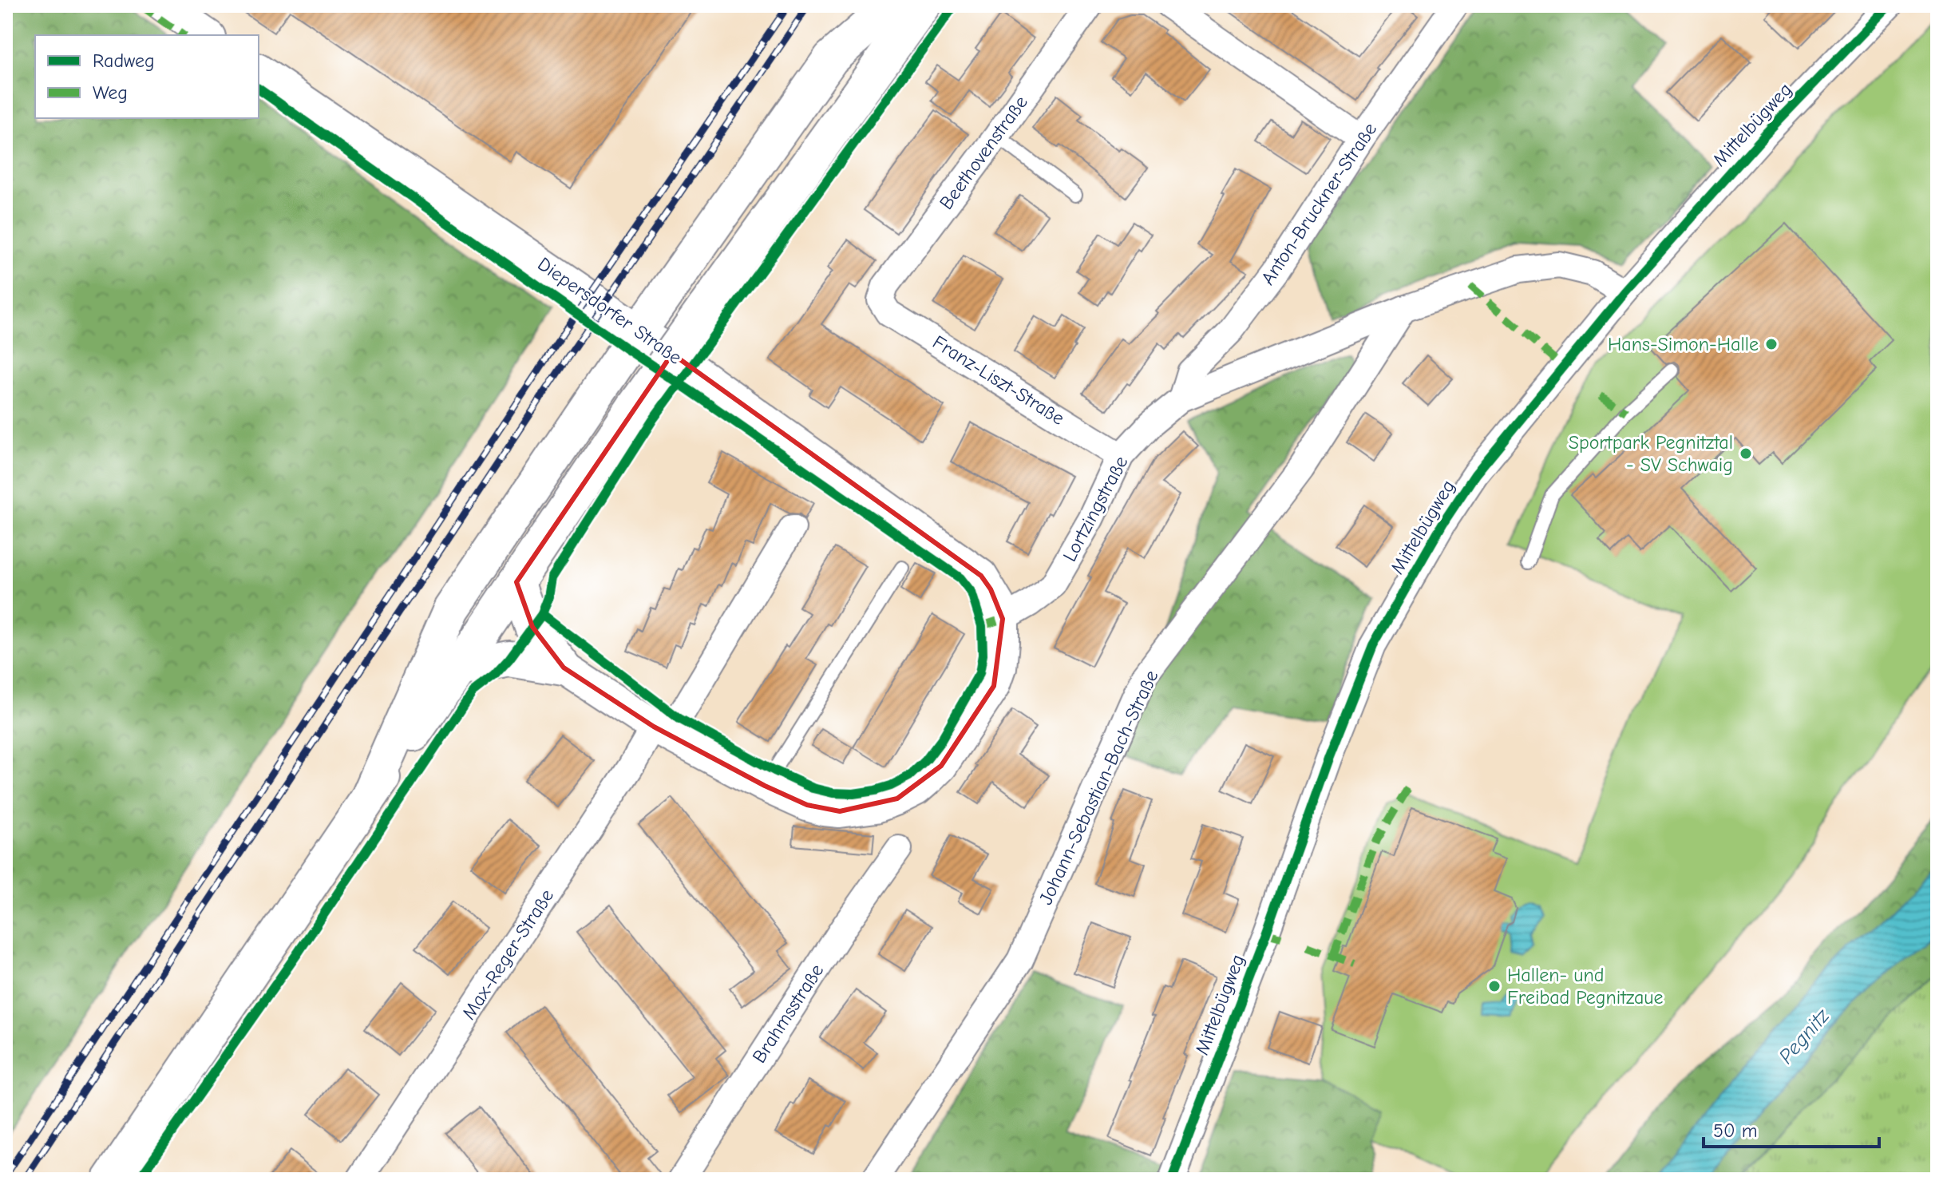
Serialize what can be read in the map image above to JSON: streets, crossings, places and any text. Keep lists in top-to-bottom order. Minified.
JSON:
{"streets":{"street":["Mittelbügweg","Beethovenstraße","Anton-Bruckner-Straße","Diepersdorfer Straße","Franz-Liszt-Straße","Lortzingstraße","Johann-Sebastian-Bach-Straße","Max-Reger-Straße","Brahmsstraße"]},"crossings":[["Mittelbügweg","Lortzingstraße"],["Beethovenstraße","Franz-Liszt-Straße"],["Anton-Bruckner-Straße","Lortzingstraße"],["Diepersdorfer Straße","Lortzingstraße"],["Franz-Liszt-Straße","Lortzingstraße"],["Lortzingstraße","Johann-Sebastian-Bach-Straße"]],"water":["Pegnitz"],"places":["Hans-Simon-Halle","Sportpark Pegnitztal - SV Schwaig","Hallen- und Freibad Pegnitzaue"],"legend":["Radweg","Weg"],"scale_bar":"50 m"}
